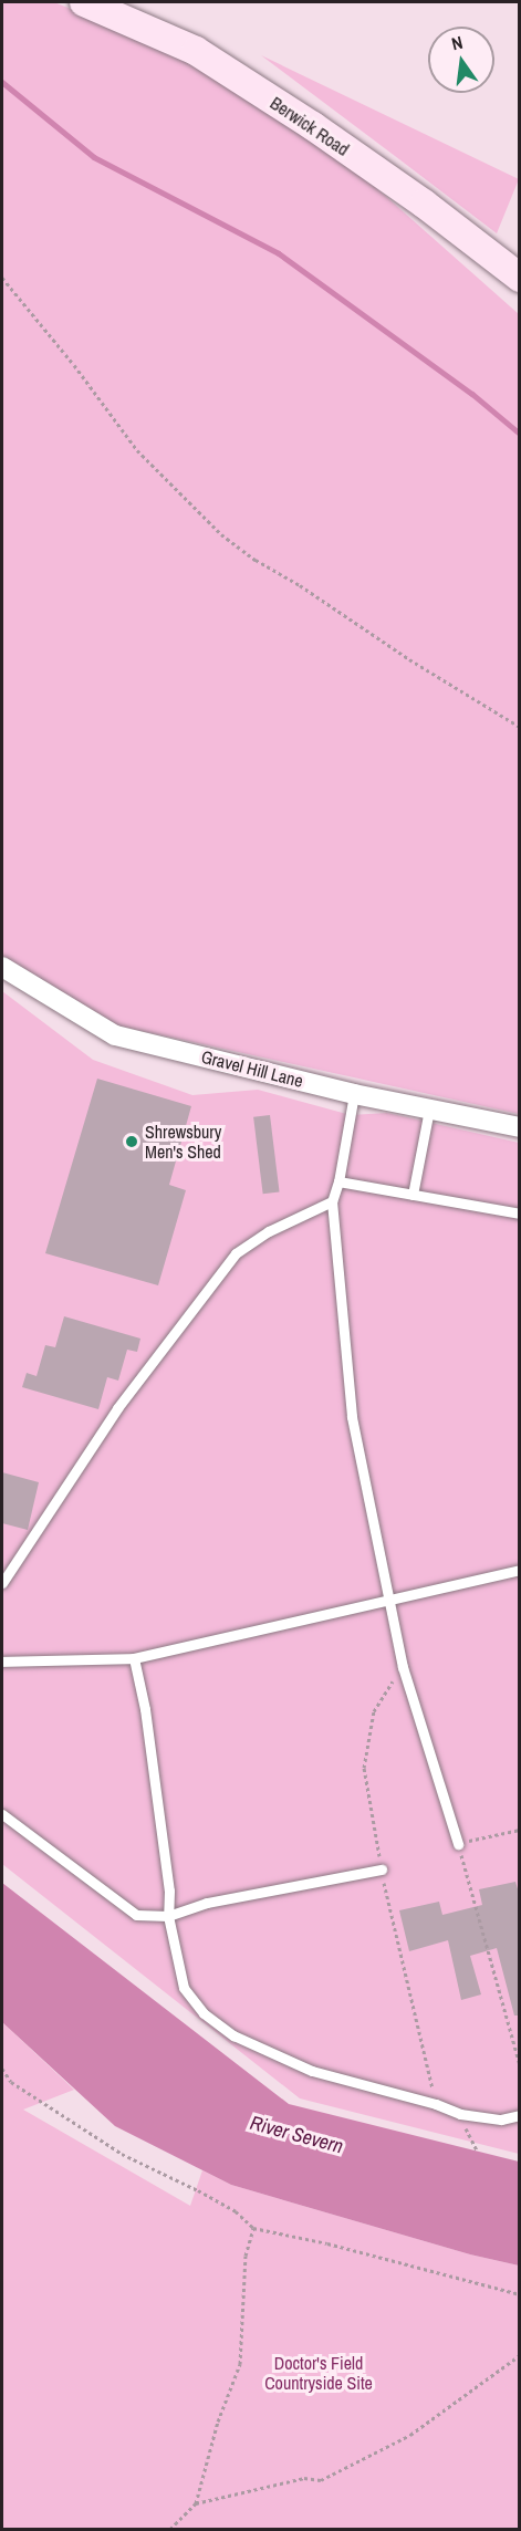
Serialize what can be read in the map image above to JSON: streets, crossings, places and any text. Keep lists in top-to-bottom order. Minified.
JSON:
{"streets":{"main road":["Berwick Road"],"street":["Gravel Hill Lane"]},"water":["River Severn"],"parks":["Doctor's Field Countryside Site"],"places":["Shrewsbury Men's Shed"],"north":"top"}
